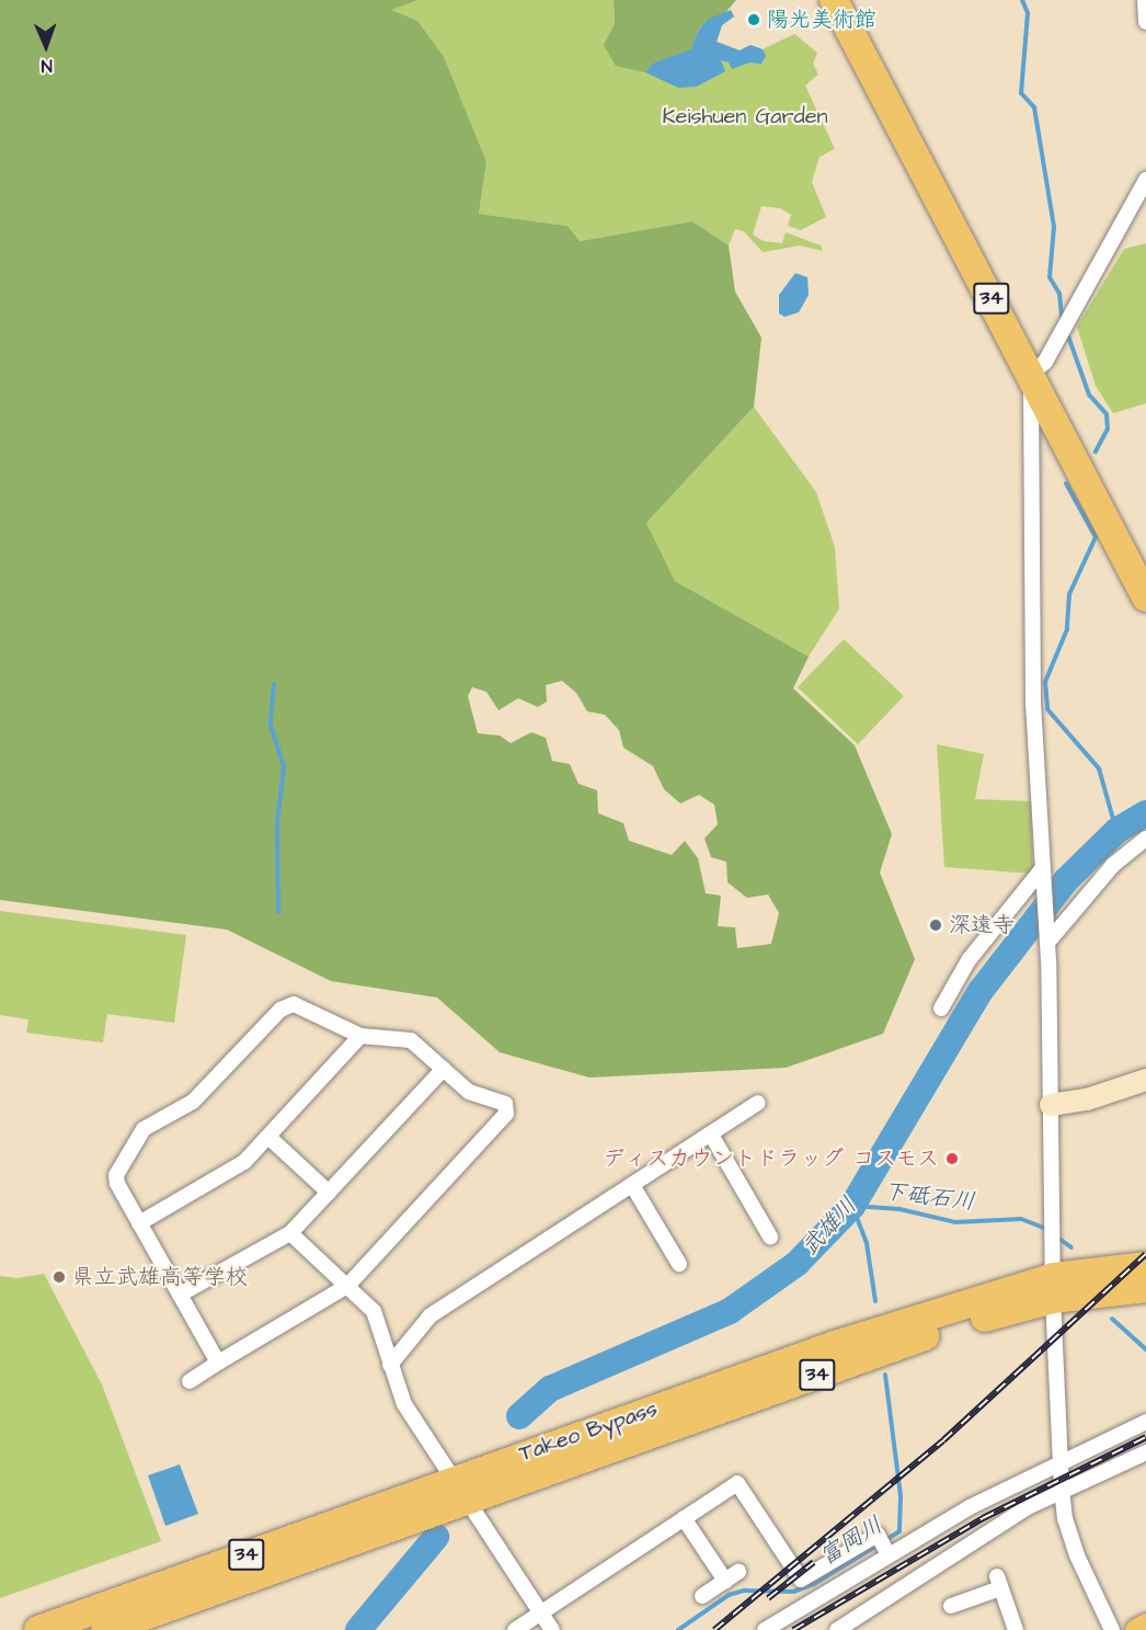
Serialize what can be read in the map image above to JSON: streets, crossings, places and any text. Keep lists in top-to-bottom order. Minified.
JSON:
{"streets":{"highway":["34","Takeo Bypass"]},"water":["下砥石川","武雄川","富岡川"],"parks":["Keishuen Garden"],"places":["陽光美術館","深遠寺","ディスカウントドラッグ コスモス","県立武雄高等学校"],"north":"bottom"}
